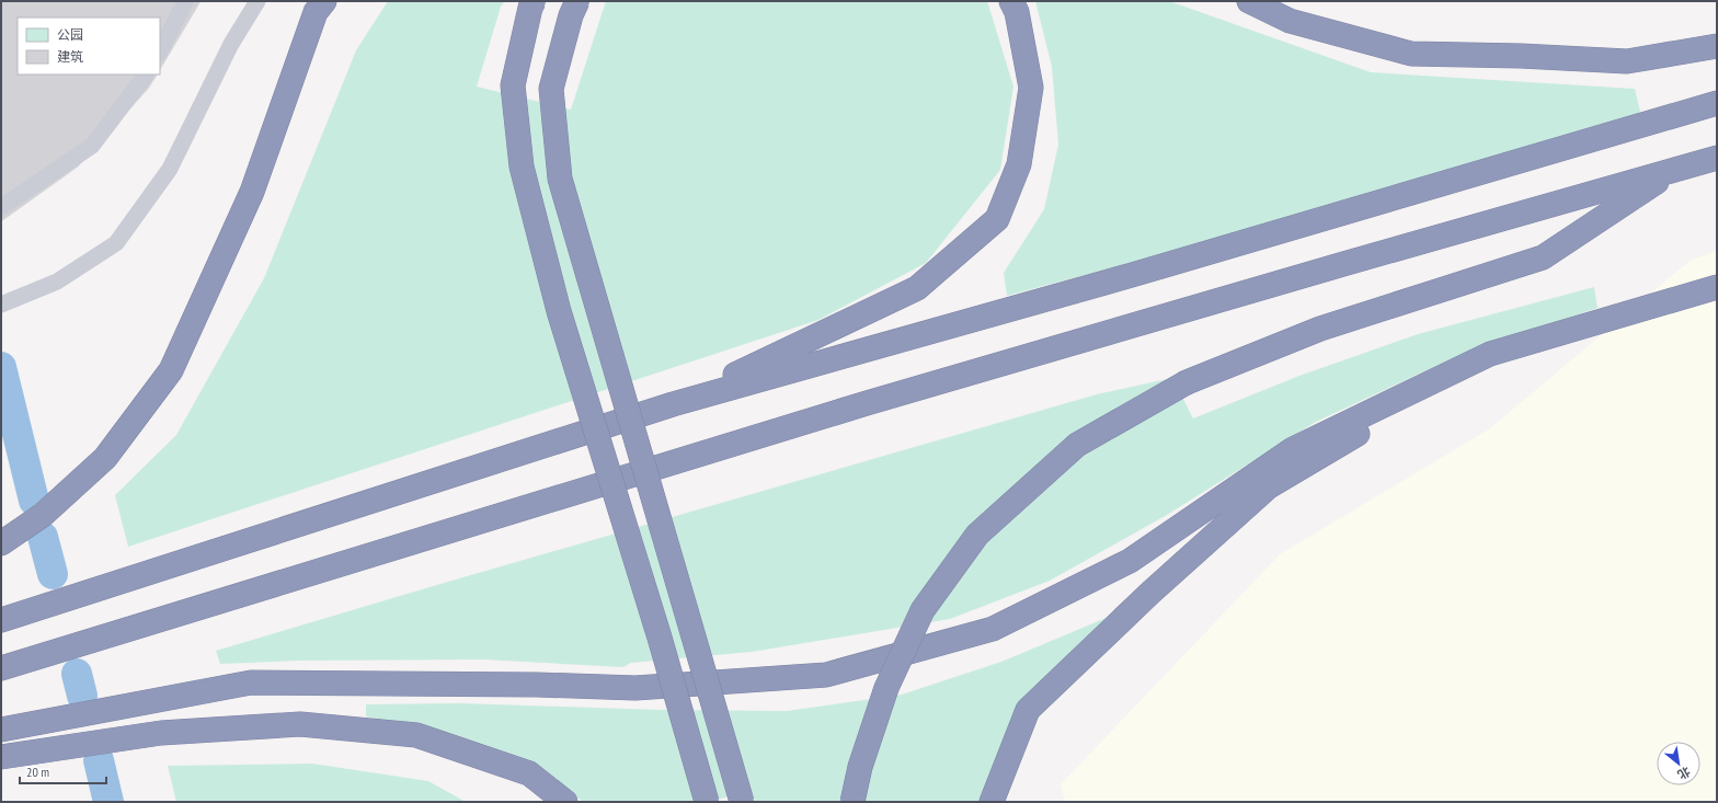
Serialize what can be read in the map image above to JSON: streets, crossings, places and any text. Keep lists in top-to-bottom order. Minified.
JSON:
{"legend":["公园","建筑"],"scale_bar":"20 m","north":"bottom right"}
